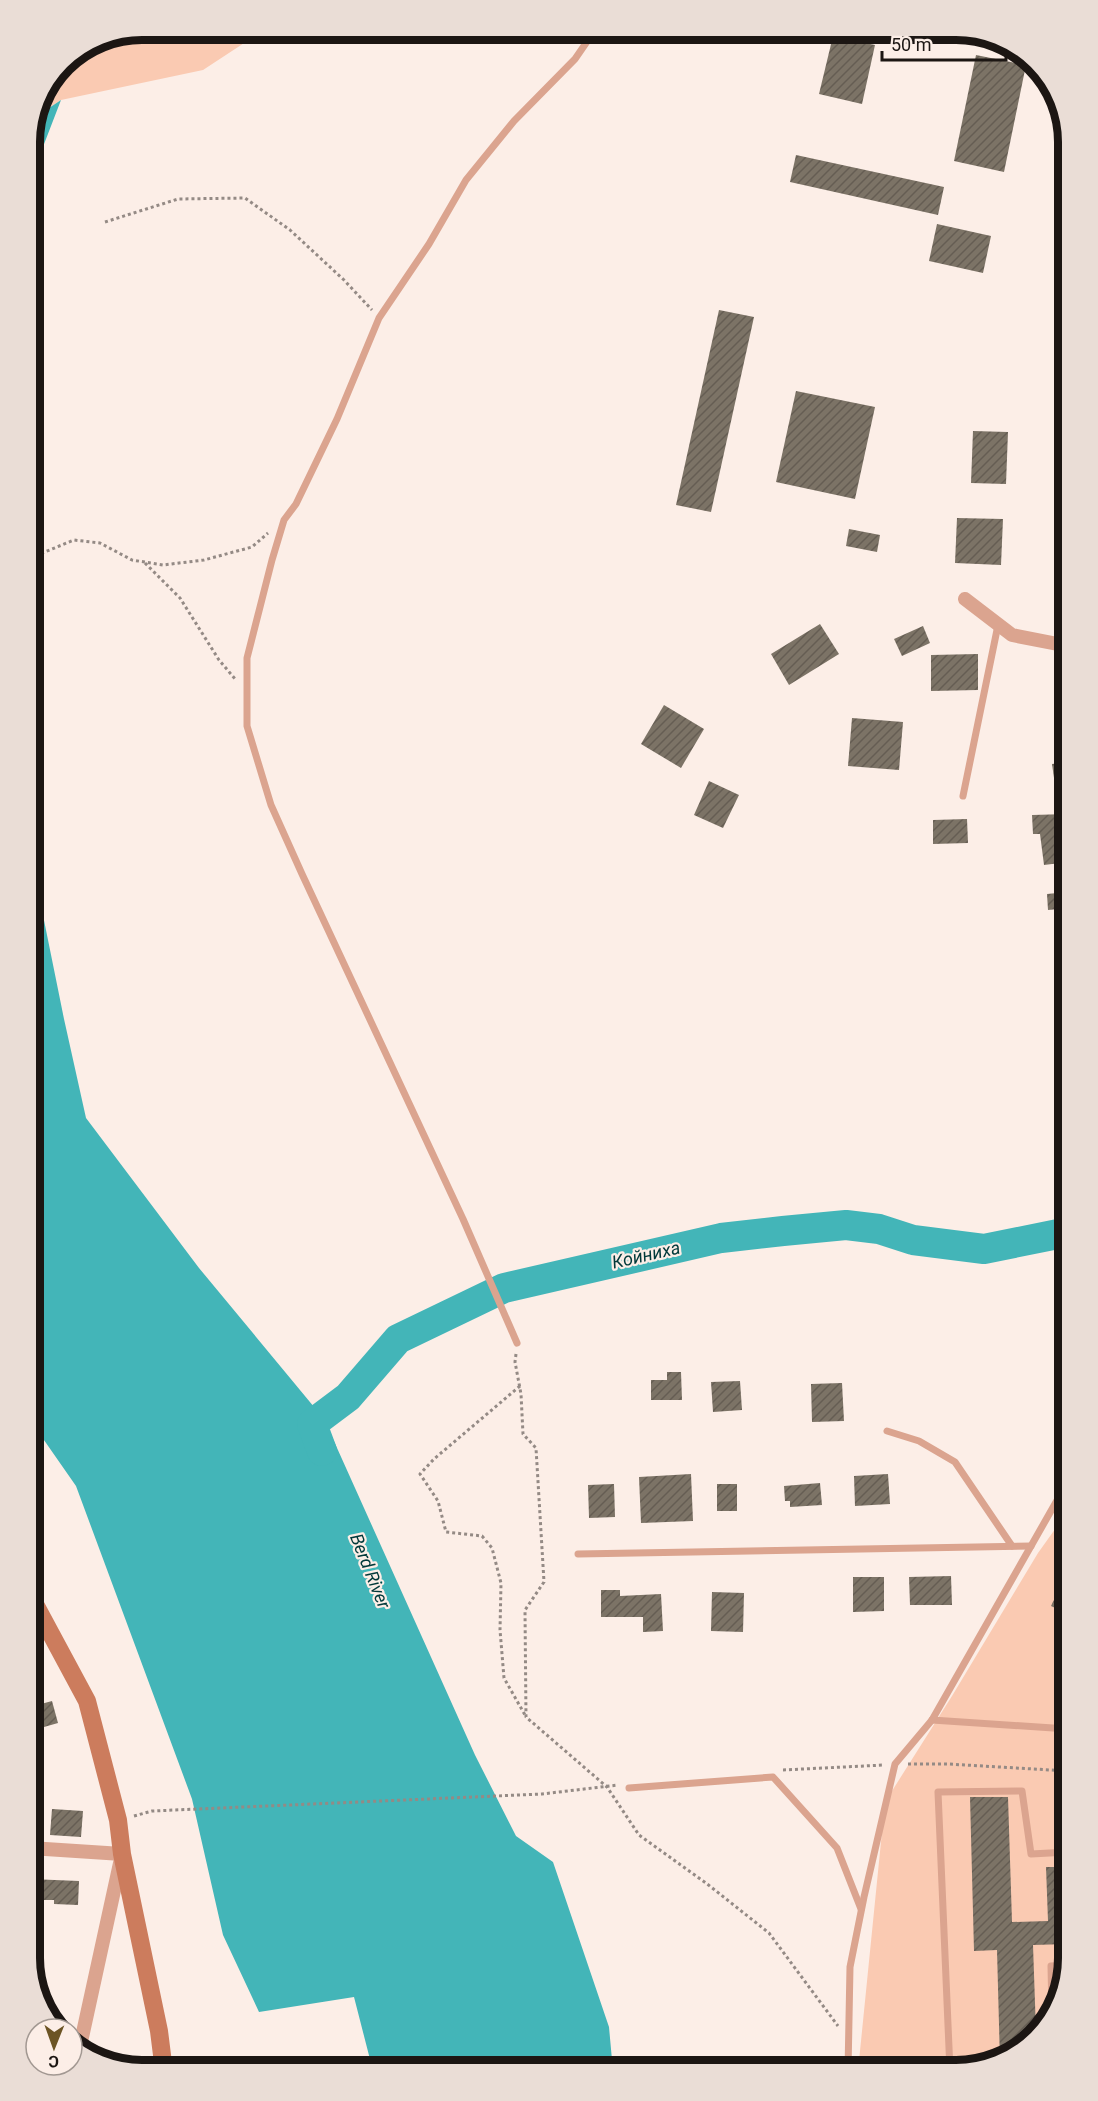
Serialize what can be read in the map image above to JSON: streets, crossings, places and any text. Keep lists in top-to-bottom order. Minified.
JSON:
{"water":["Койниха","Berd River"],"scale_bar":"50 m","north":"bottom"}
